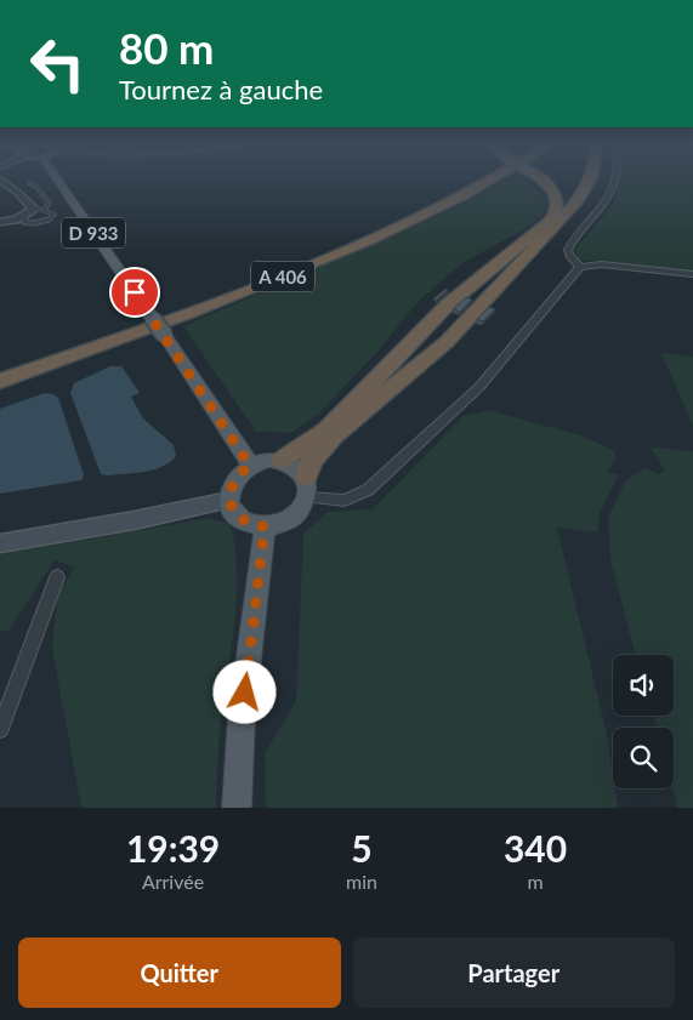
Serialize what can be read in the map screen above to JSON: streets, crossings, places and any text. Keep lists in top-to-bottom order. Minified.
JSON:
{"streets":{"highway":["A 406"],"main road":["D 933"]},"page":{"turn":["80 m","Tournez à gauche"],"eta":["19:39","Arrivée","5","min","340","m"],"buttons":["Quitter","Partager"]}}
